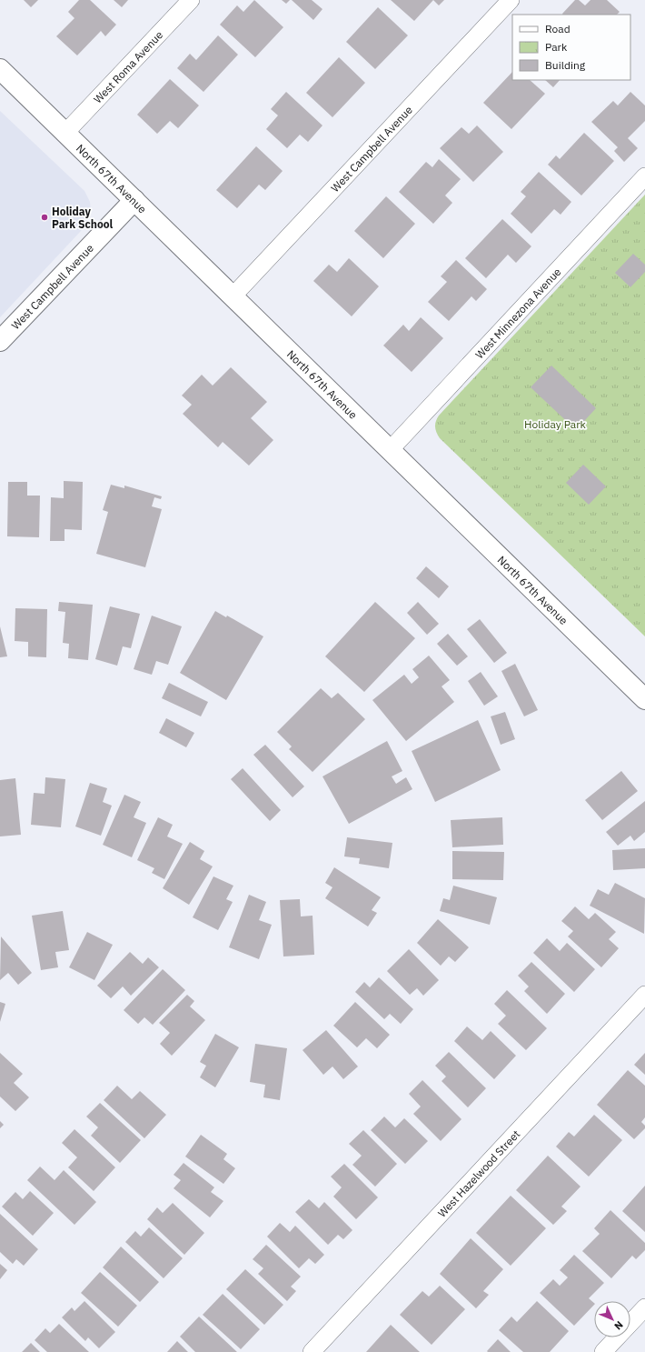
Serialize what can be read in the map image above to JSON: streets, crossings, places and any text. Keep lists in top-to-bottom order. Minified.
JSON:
{"streets":{"main road":["West Campbell Avenue","North 67th Avenue"],"street":["West Roma Avenue","West Minnezona Avenue","West Hazelwood Street"]},"crossings":[["West Roma Avenue","North 67th Avenue"],["West Campbell Avenue","North 67th Avenue"],["North 67th Avenue","West Minnezona Avenue"]],"parks":["Holiday Park"],"places":["Holiday Park School"],"legend":["Road","Park","Building"],"north":"bottom right"}
